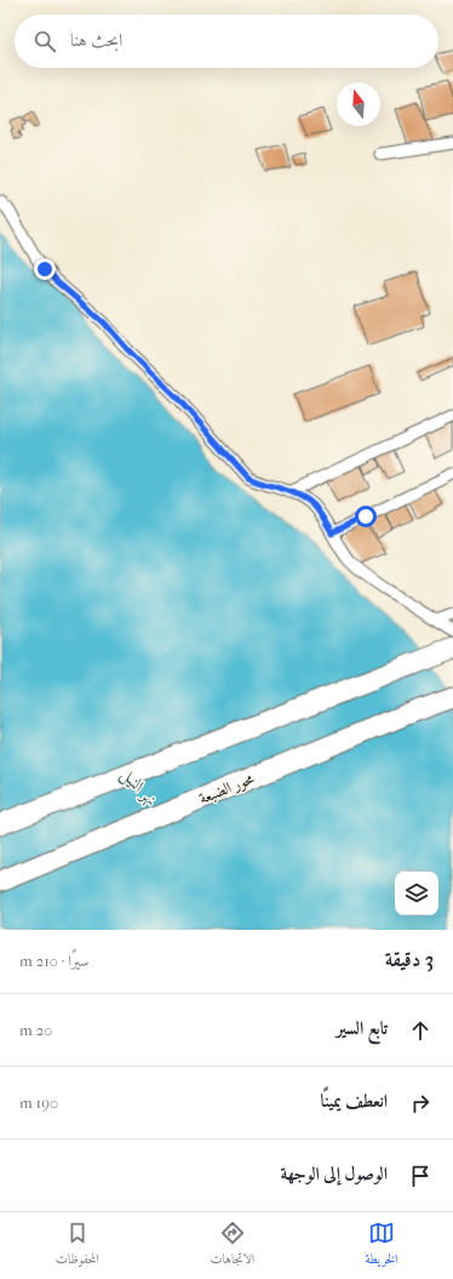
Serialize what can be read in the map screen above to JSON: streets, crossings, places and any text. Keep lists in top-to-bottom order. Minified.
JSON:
{"streets":{"highway":["محور الضبعة"]},"water":["نهر النيل"],"north":"top","page":{"search":"ابحث هنا","heading":["3 دقيقة","سيرًا · 210 m"],"list":[["تابع السير","20 m"],["انعطف يمينًا","190 m"],"الوصول إلى الوجهة"],"nav":["الخريطة","الاتجاهات","المحفوظات"]}}
